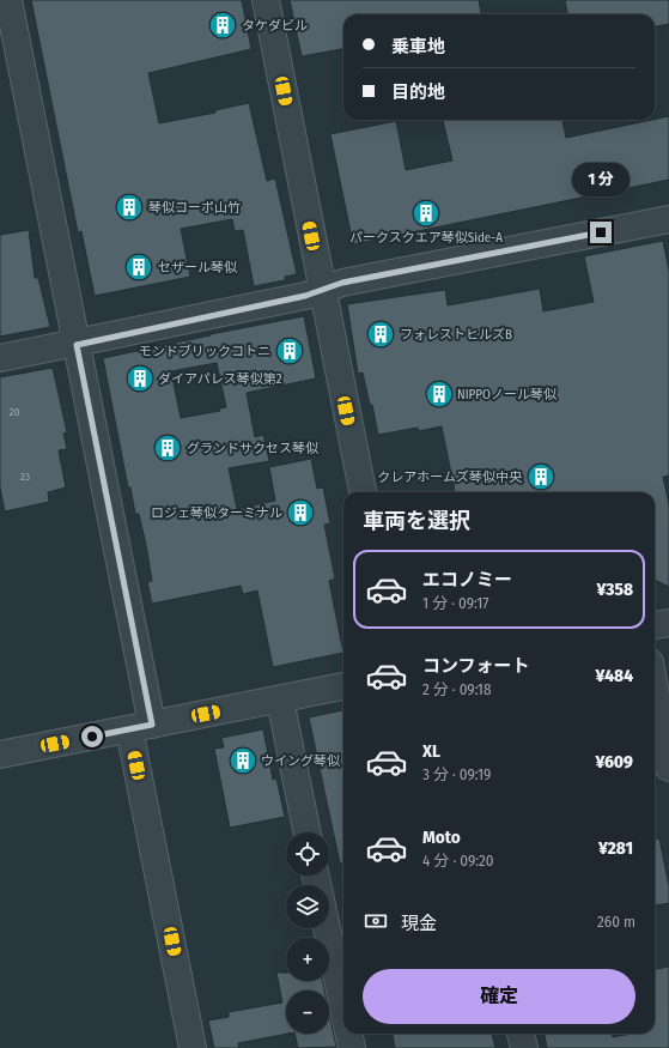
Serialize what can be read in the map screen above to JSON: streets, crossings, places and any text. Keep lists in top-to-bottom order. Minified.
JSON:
{"places":{"building":["タケダビル","琴似コーポ山竹","パークスクエア琴似Side-A","セザール琴似","フォレストヒルズB","モンドブリックコトニ","ダイアパレス琴似第2","NIPPOノール琴似","グランドサクセス琴似","クレアホームズ琴似中央","ロジェ琴似ターミナル","ウイング琴似"]},"house_numbers":["20","23"],"page":{"banner":["乗車地","目的地"],"bubble":"1 分","heading":"車両を選択","list":[{"name":"エコノミー","note":"1 分 · 09:17","value":"¥358"},{"name":"コンフォート","note":"2 分 · 09:18","value":"¥484"},{"name":"XL","note":"3 分 · 09:19","value":"¥609"},{"name":"Moto","note":"4 分 · 09:20","value":"¥281"}],"map_buttons":["+","−"],"pay":["現金","260 m"],"buttons":"確定"}}
